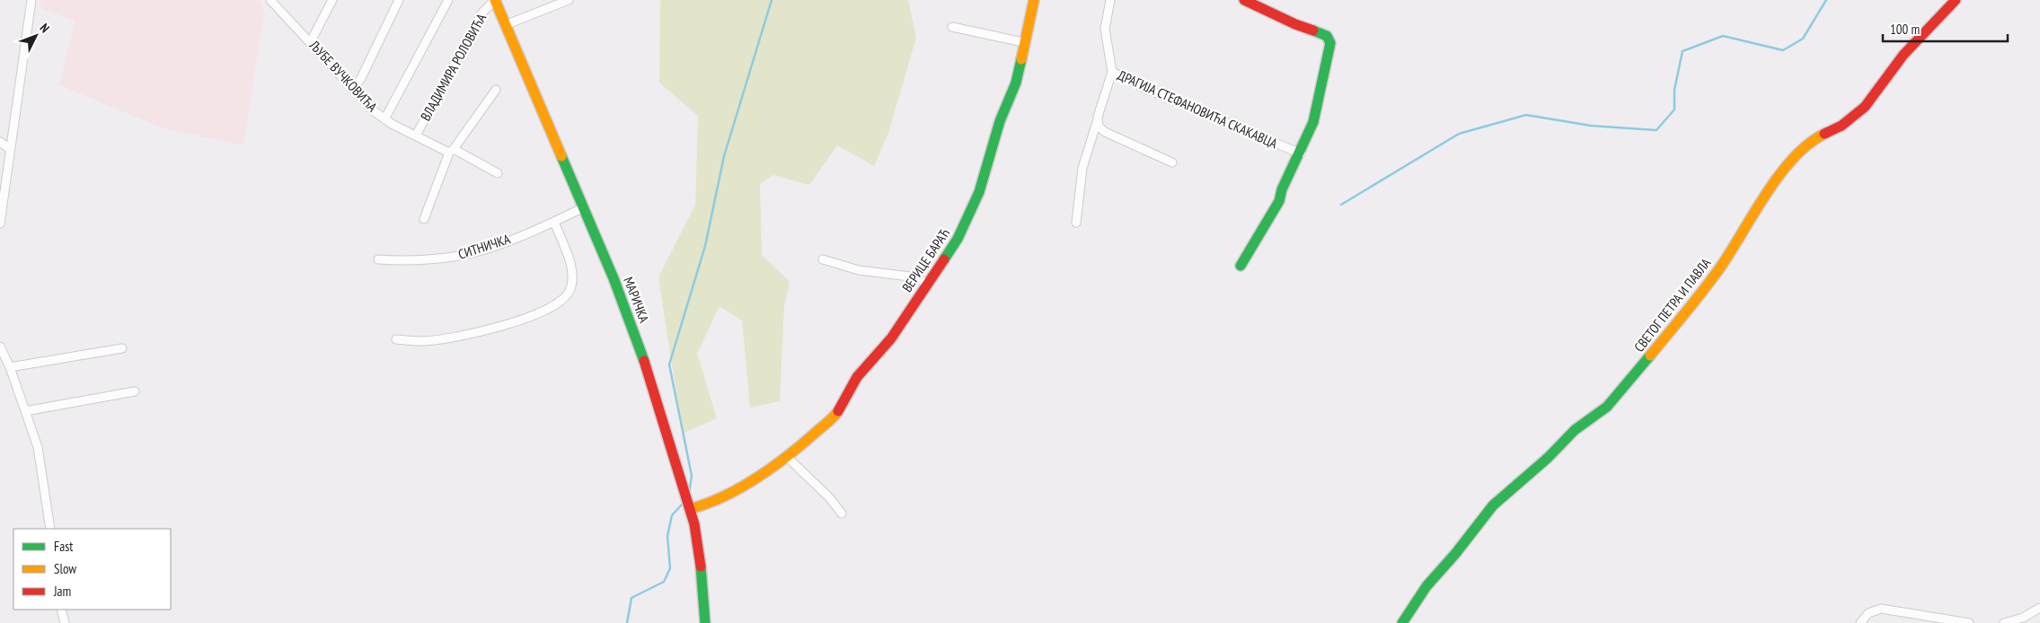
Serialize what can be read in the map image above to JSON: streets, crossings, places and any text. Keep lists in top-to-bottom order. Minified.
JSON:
{"streets":{"street":["ВЛАДИМИРА РОЛОВИЋА","ЉУБЕ ВУЧКОВИЋА","ДРАГИЈА СТЕФАНОВИЋА СКАКАВЦА","СИТНИЧКА","ВЕРИЦЕ БАРАЋ","МАРИЧКА","СВЕТОГ ПЕТРА И ПАВЛА"]},"crossings":[["ВЛАДИМИРА РОЛОВИЋА","ЉУБЕ ВУЧКОВИЋА"],["ВЛАДИМИРА РОЛОВИЋА","МАРИЧКА"],["СИТНИЧКА","МАРИЧКА"],["ВЕРИЦЕ БАРАЋ","МАРИЧКА"]],"legend":["Fast","Slow","Jam"],"scale_bar":"100 m","north":"top right"}
